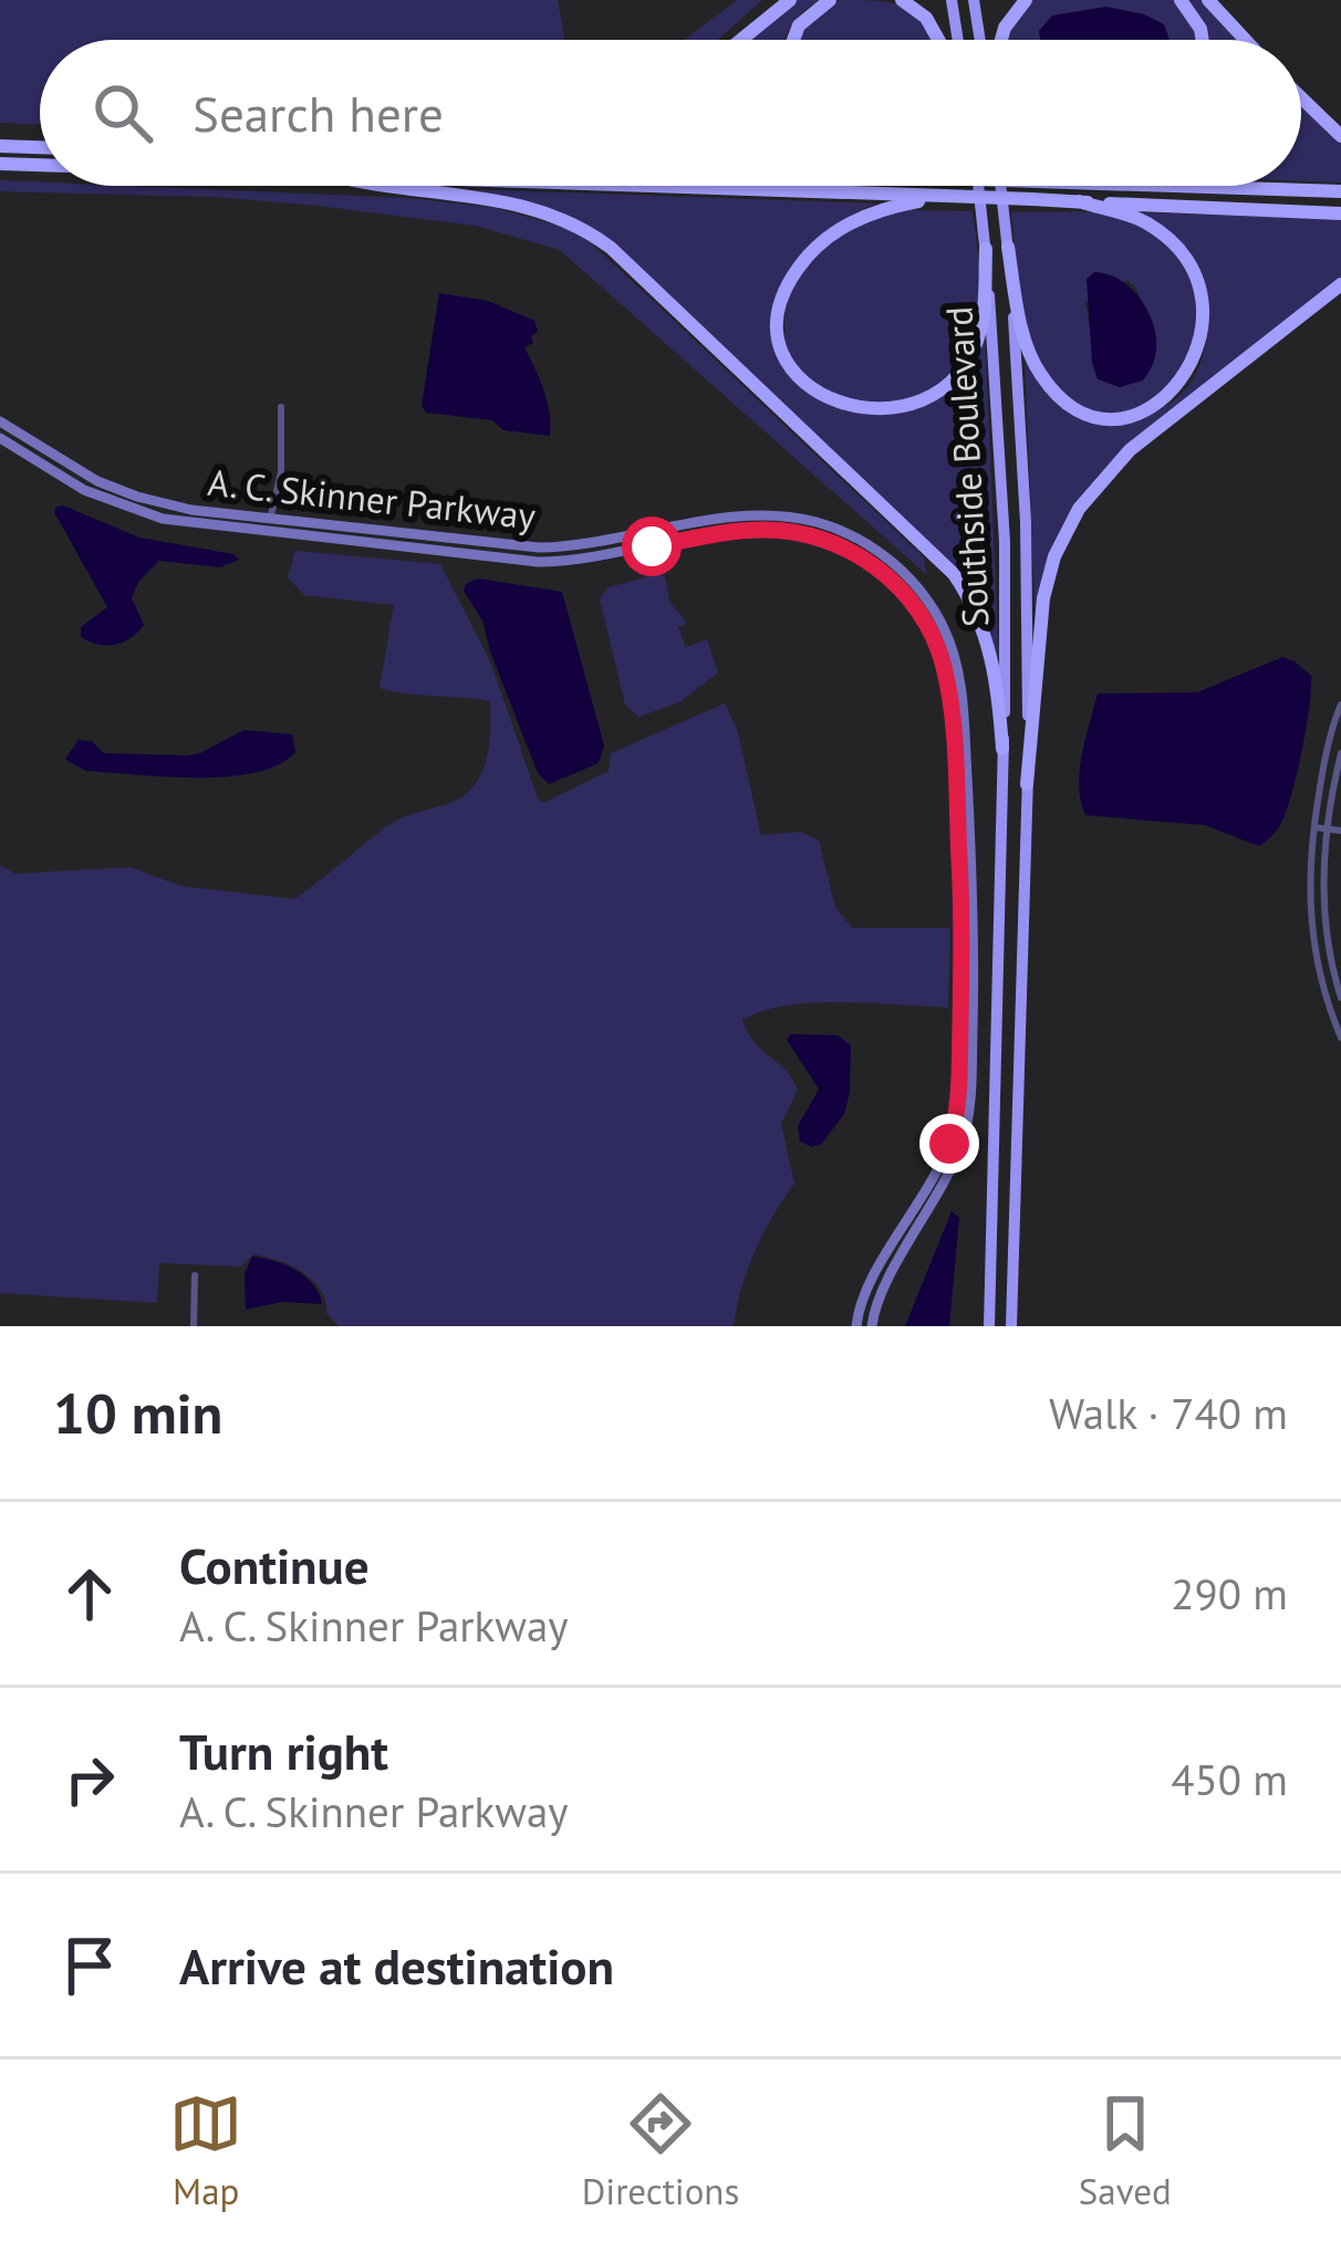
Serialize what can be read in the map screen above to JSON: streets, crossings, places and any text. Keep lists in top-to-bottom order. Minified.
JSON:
{"streets":{"highway":["Southside Boulevard"],"main road":["A. C. Skinner Parkway"]},"page":{"search":"Search here","heading":["10 min","Walk · 740 m"],"list":[["Continue","A. C. Skinner Parkway","290 m"],["Turn right","A. C. Skinner Parkway","450 m"],"Arrive at destination"],"nav":["Map","Directions","Saved"]}}
